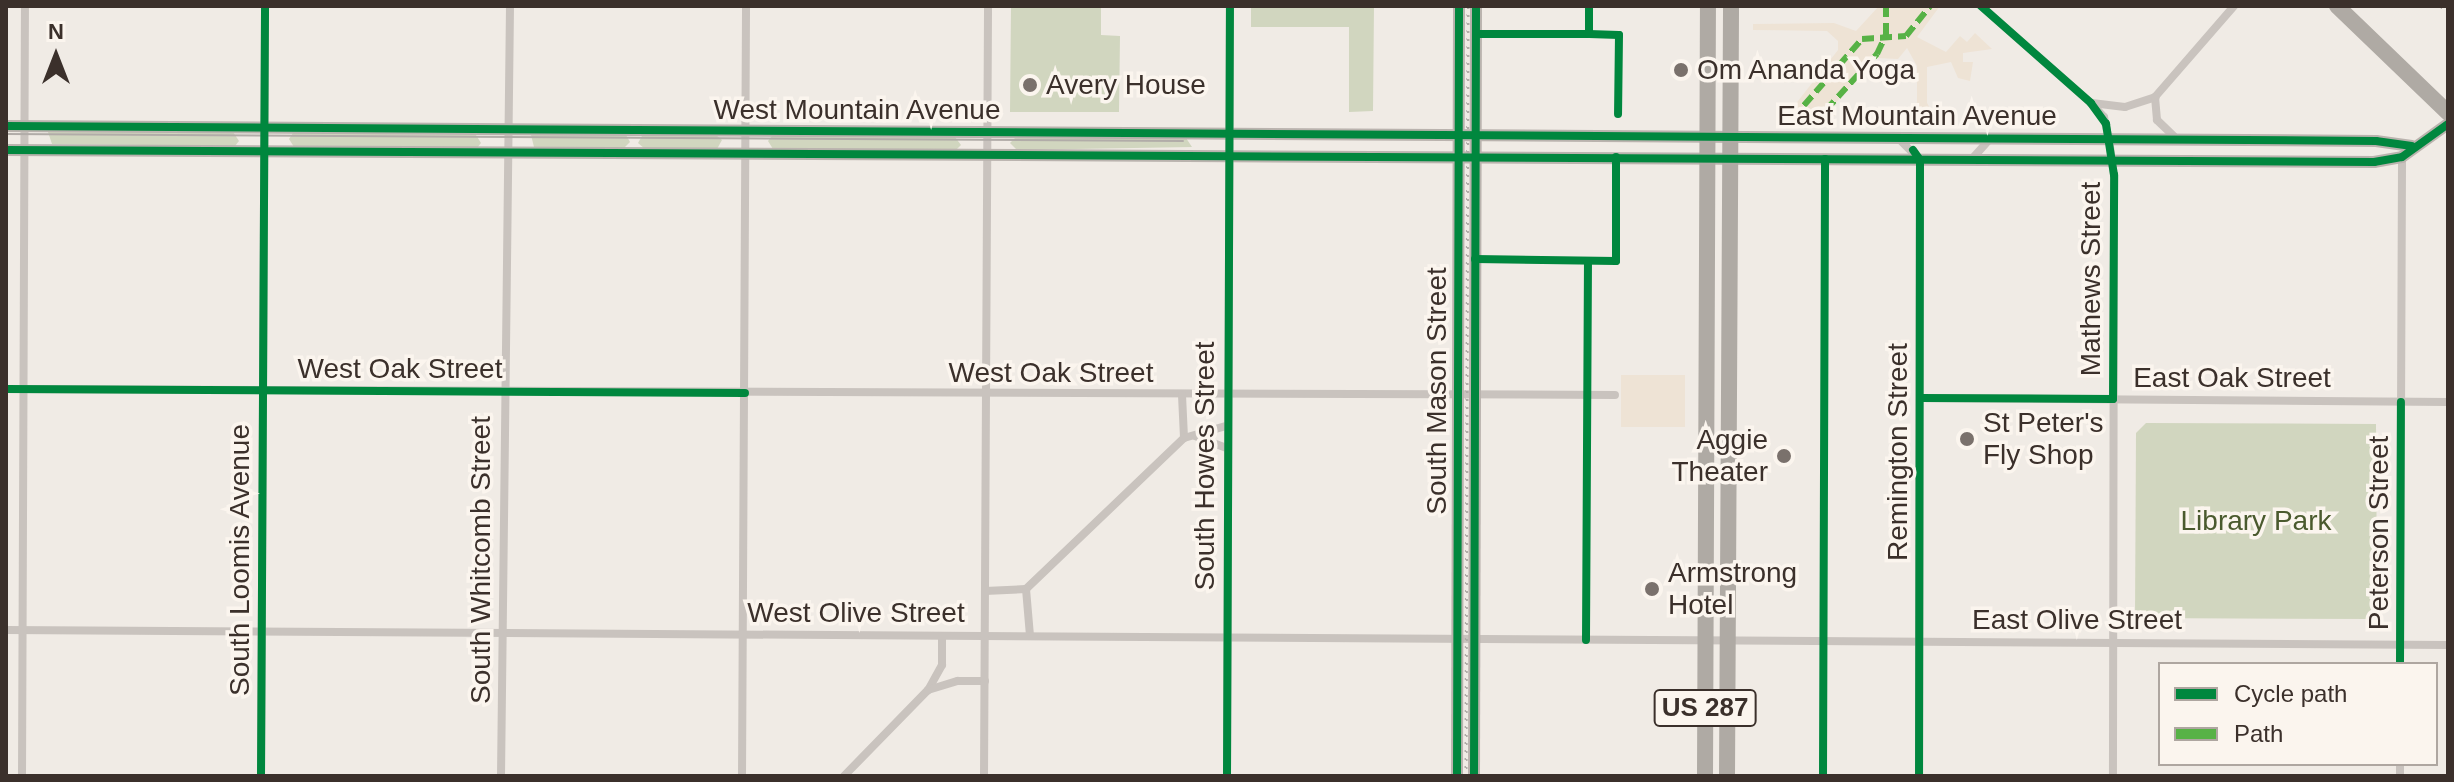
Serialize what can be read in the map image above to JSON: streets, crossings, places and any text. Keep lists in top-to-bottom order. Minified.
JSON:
{"streets":{"highway":["US 287"],"street":["West Mountain Avenue","East Mountain Avenue","Mathews Street","West Oak Street","East Oak Street","South Mason Street","Remington Street","South Howes Street","Peterson Street","South Loomis Avenue","South Whitcomb Street","West Olive Street","East Olive Street"]},"crossings":[["West Mountain Avenue","East Mountain Avenue"],["West Mountain Avenue","South Mason Street"],["West Mountain Avenue","South Howes Street"],["West Mountain Avenue","South Loomis Avenue"],["West Mountain Avenue","South Whitcomb Street"],["West Mountain Avenue","US 287"],["East Mountain Avenue","Mathews Street"],["East Mountain Avenue","Remington Street"],["East Mountain Avenue","Peterson Street"],["East Mountain Avenue","US 287"],["Mathews Street","East Oak Street"],["Mathews Street","East Olive Street"],["West Oak Street","South Mason Street"],["West Oak Street","South Howes Street"],["West Oak Street","South Loomis Avenue"],["West Oak Street","South Whitcomb Street"],["East Oak Street","Remington Street"],["East Oak Street","Peterson Street"],["South Mason Street","West Olive Street"],["Remington Street","East Olive Street"],["South Howes Street","West Olive Street"],["Peterson Street","East Olive Street"],["South Loomis Avenue","West Olive Street"],["South Whitcomb Street","West Olive Street"],["West Olive Street","East Olive Street"],["West Olive Street","US 287"],["East Olive Street","US 287"]],"parks":["Library Park"],"places":["Om Ananda Yoga","Avery House","St Peter's Fly Shop","Aggie Theater","Armstrong Hotel"],"legend":["Cycle path","Path"],"north":"top"}
